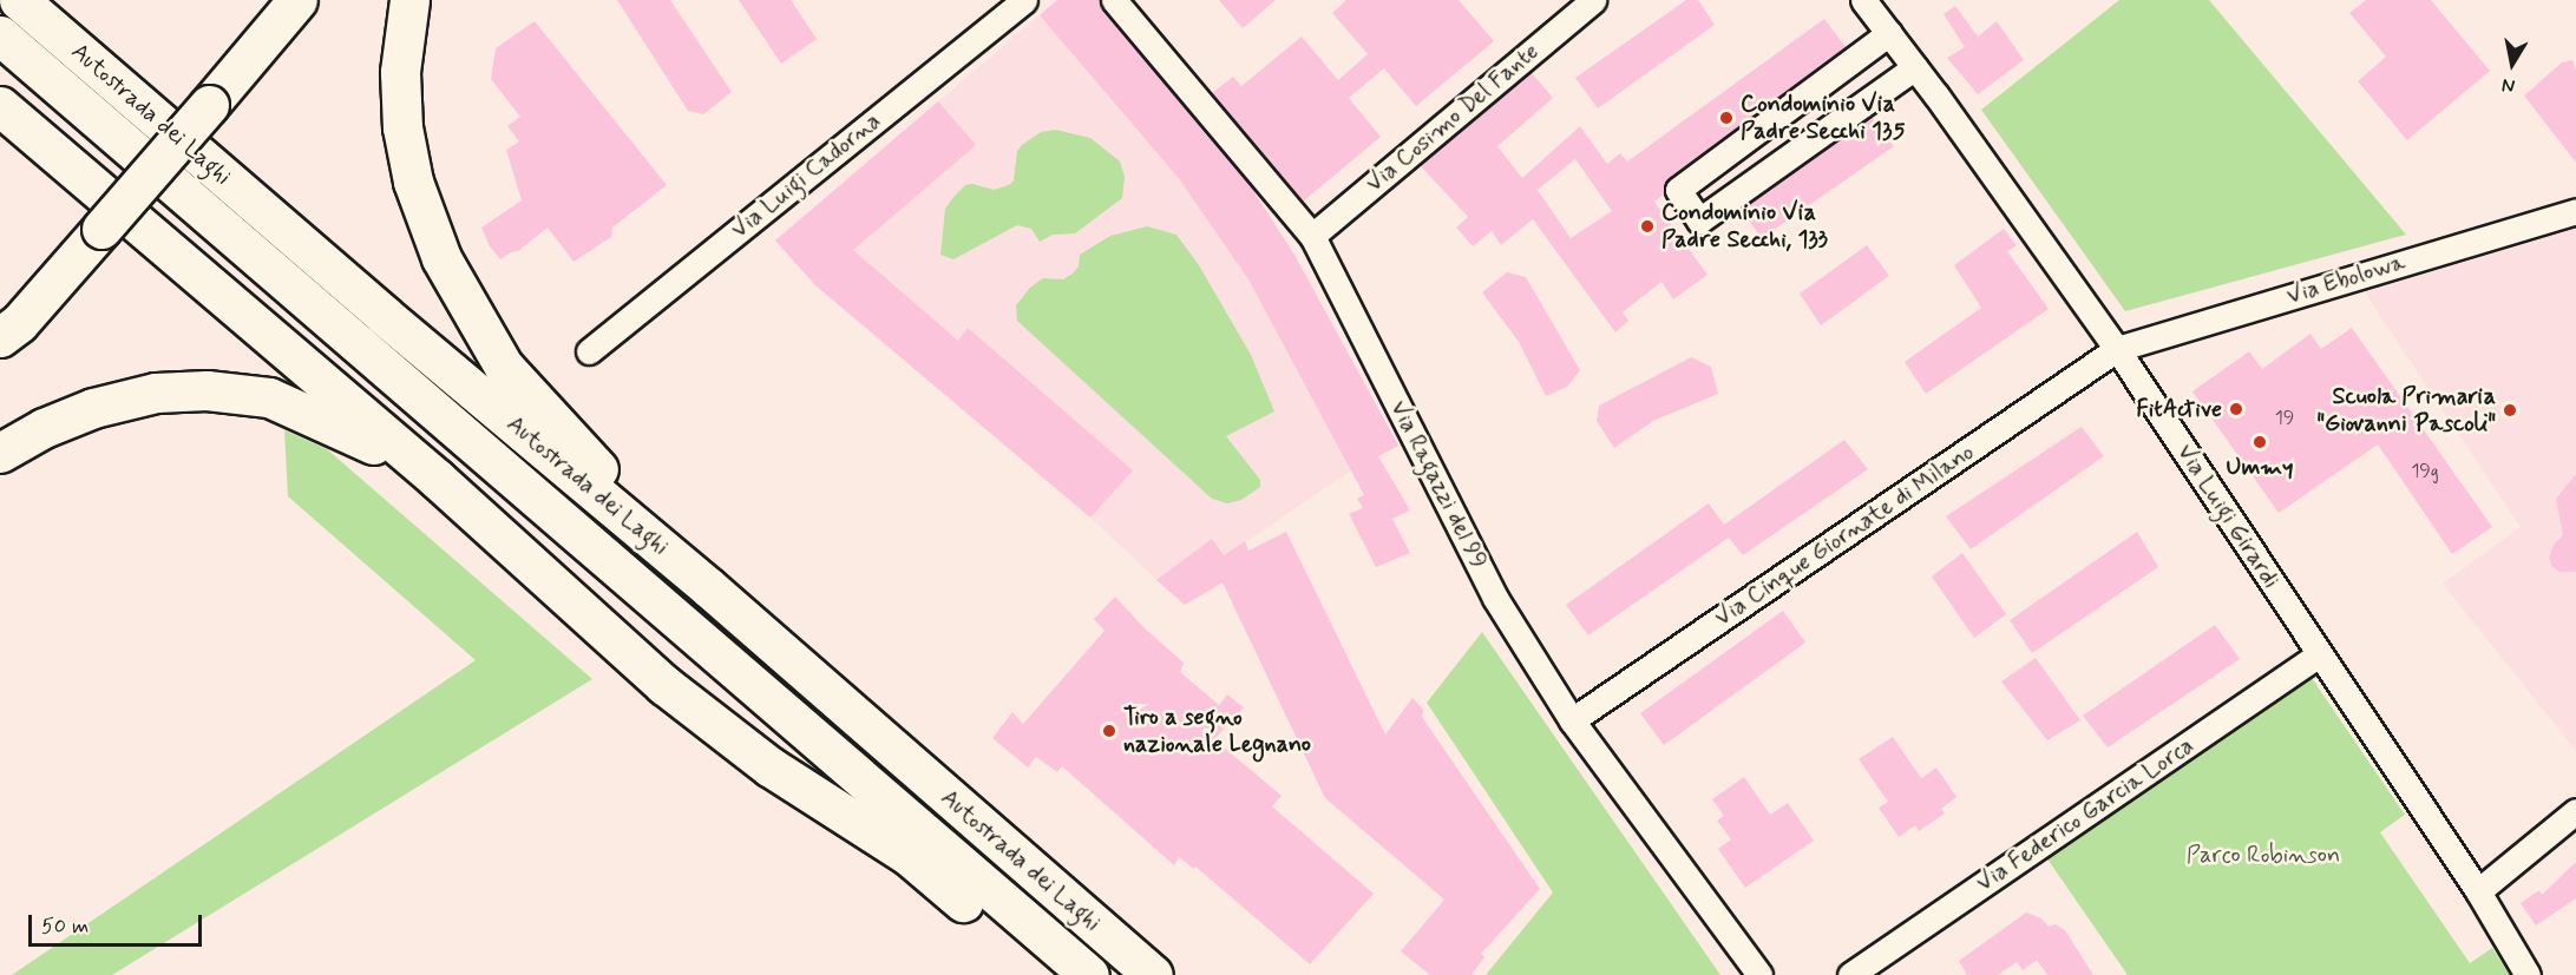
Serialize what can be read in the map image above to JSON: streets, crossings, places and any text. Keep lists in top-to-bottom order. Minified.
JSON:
{"streets":{"highway":["Autostrada dei Laghi"],"street":["Via Cosimo Del Fante","Via Luigi Cadorna","Via Ebolowa","Via Ragazzi del 99","Via Luigi Girardi","Via Cinque Giornate di Milano","Via Federico Garcia Lorca"]},"crossings":[["Via Cosimo Del Fante","Via Ragazzi del 99"],["Via Ebolowa","Via Luigi Girardi"],["Via Ebolowa","Via Cinque Giornate di Milano"],["Via Ragazzi del 99","Via Cinque Giornate di Milano"],["Via Luigi Girardi","Via Cinque Giornate di Milano"],["Via Luigi Girardi","Via Federico Garcia Lorca"]],"parks":["Parco Robinson"],"places":["Condominio Via Padre Secchi 135","Condominio Via Padre Secchi, 133","FitActive","Scuola Primaria \"Giovanni Pascoli\"","Ummy","Tiro a segno nazionale Legnano"],"house_numbers":["19","19g"],"scale_bar":"50 m","north":"bottom"}
